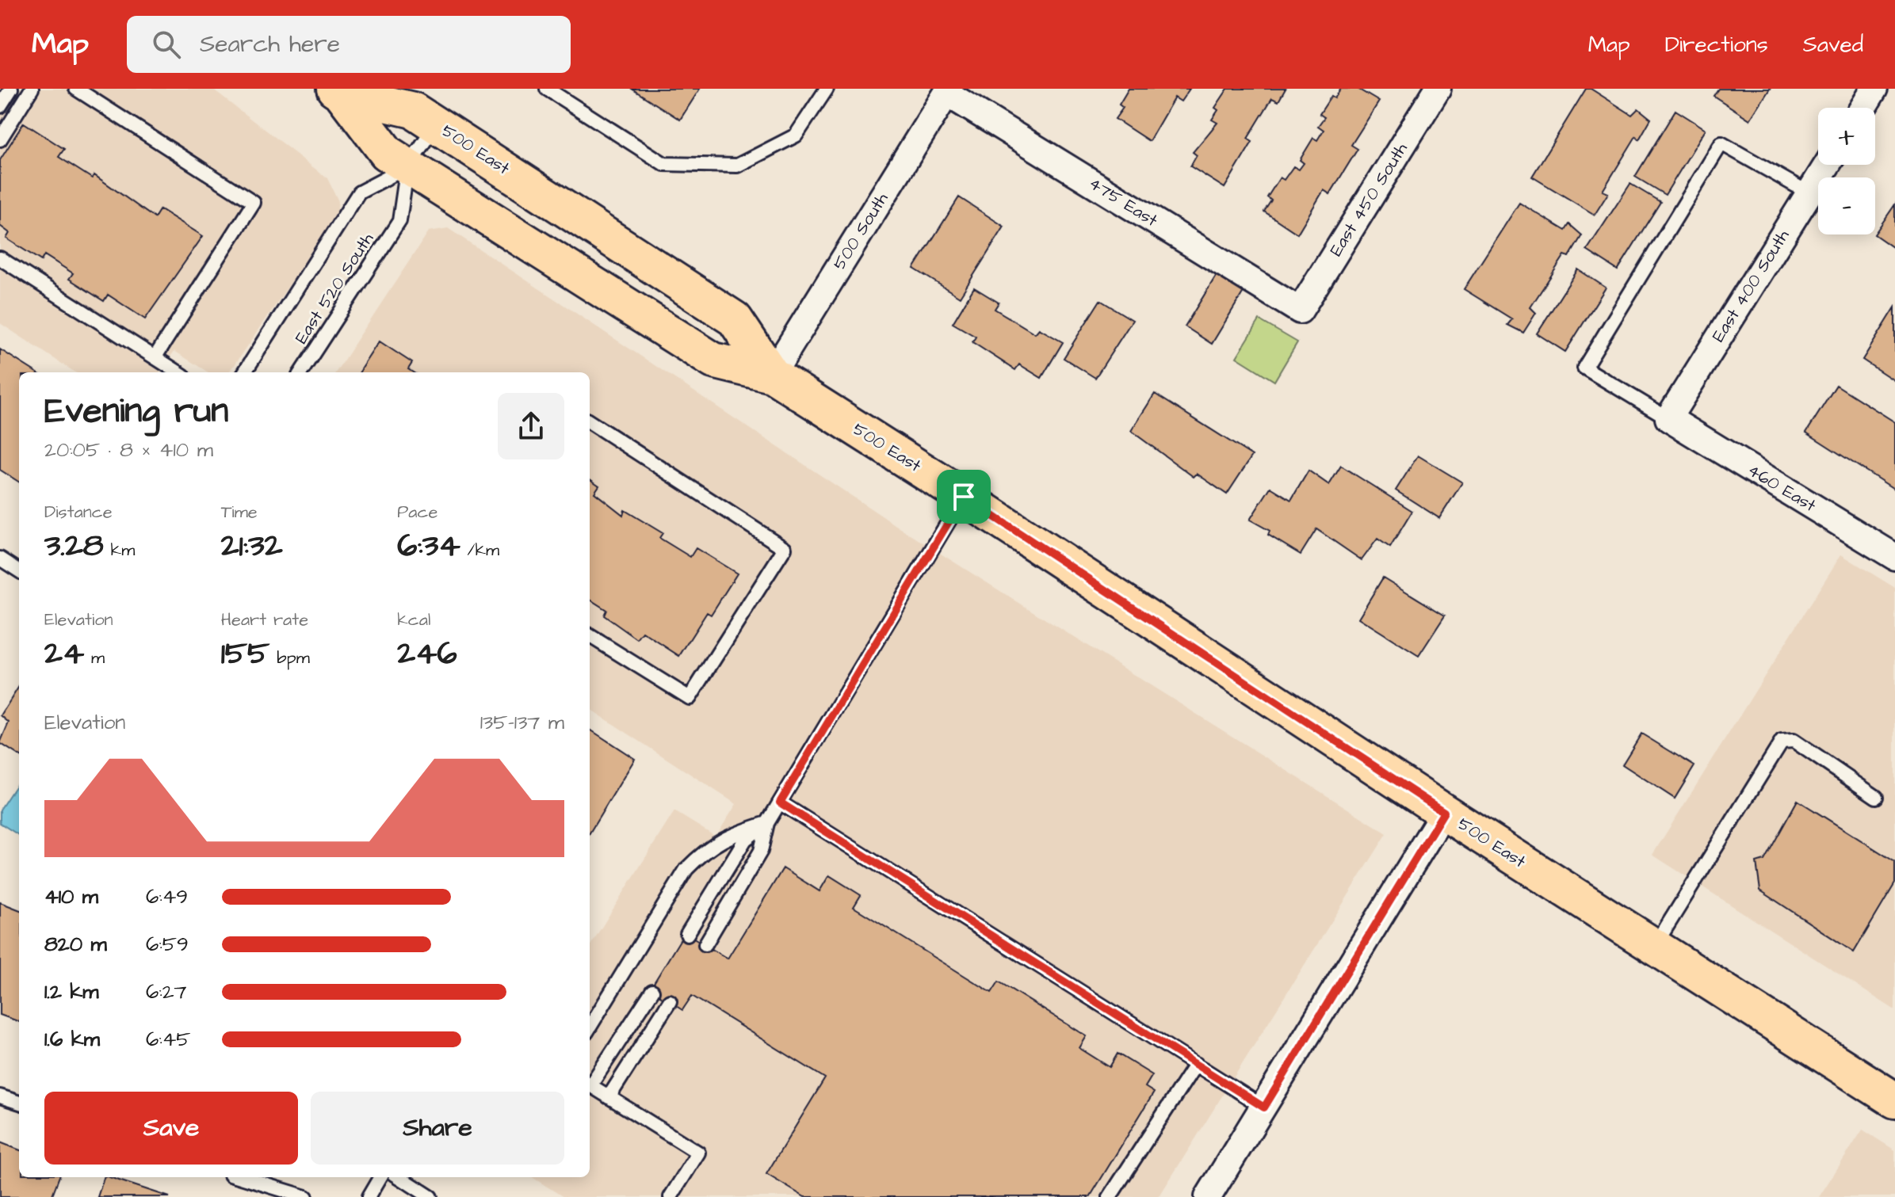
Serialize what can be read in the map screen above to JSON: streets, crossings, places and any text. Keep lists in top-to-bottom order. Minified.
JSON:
{"streets":{"main road":["500 East"],"street":["East 450 South","475 East","500 South","East 400 South","460 East"],"lane":["East 520 South"]},"crossings":[["500 East","500 South"],["500 East","East 520 South"],["East 450 South","475 East"],["475 East","500 South"],["East 400 South","460 East"]],"page":{"header":"Map","search":"Search here","nav":["Map","Directions","Saved"],"map_buttons":["+","−"],"heading":["Evening run","20:05 · 8 × 410 m"],"stats":[["Distance","3.28 km"],["Time","21:32"],["Pace","6:34 /km"],["Elevation","24 m"],["Heart rate","155 bpm"],["kcal","246"]],"chart":["Elevation","135–137 m"],"list":[{"name":"410 m","note":"6:49"},{"name":"820 m","note":"6:59"},{"name":"1.2 km","note":"6:27"},{"name":"1.6 km","note":"6:45"}],"buttons":["Save","Share"]}}
